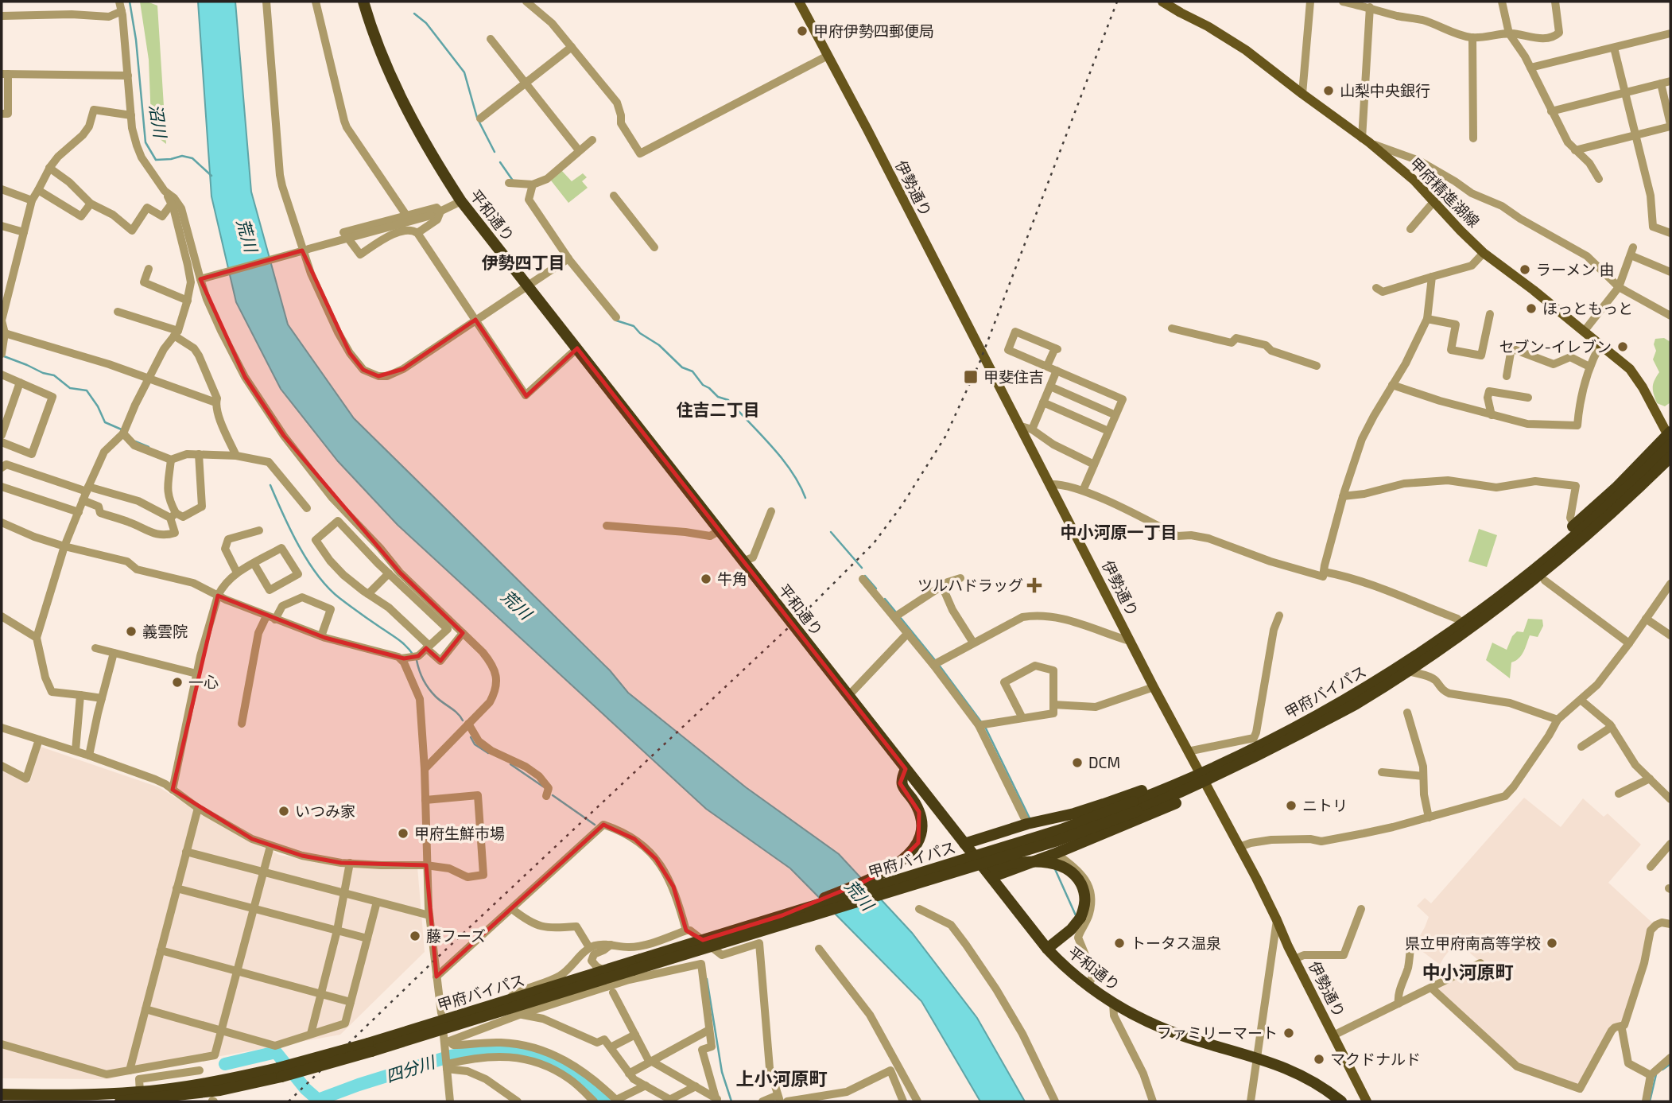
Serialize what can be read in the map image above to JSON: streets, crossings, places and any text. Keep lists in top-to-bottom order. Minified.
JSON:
{"streets":{"highway":["平和通り","甲府バイパス"],"main road":["伊勢通り","甲府精進湖線"]},"crossings":[["伊勢通り","甲府バイパス"],["甲府精進湖線","甲府バイパス"]],"districts":["伊勢四丁目","住吉二丁目","中小河原一丁目","中小河原町","上小河原町"],"water":["沼川","荒川","四分川"],"places":{"other":["甲府伊勢四郵便局","山梨中央銀行","ラーメン 由","ほっともっと","セブン-イレブン","牛角","義雲院","一心","DCM","ニトリ","いつみ家","甲府生鮮市場","藤フーズ","トータス温泉","県立甲府南高等学校","ファミリーマート","マクドナルド"],"transit":["甲斐住吉"],"health":["ツルハドラッグ"]}}
